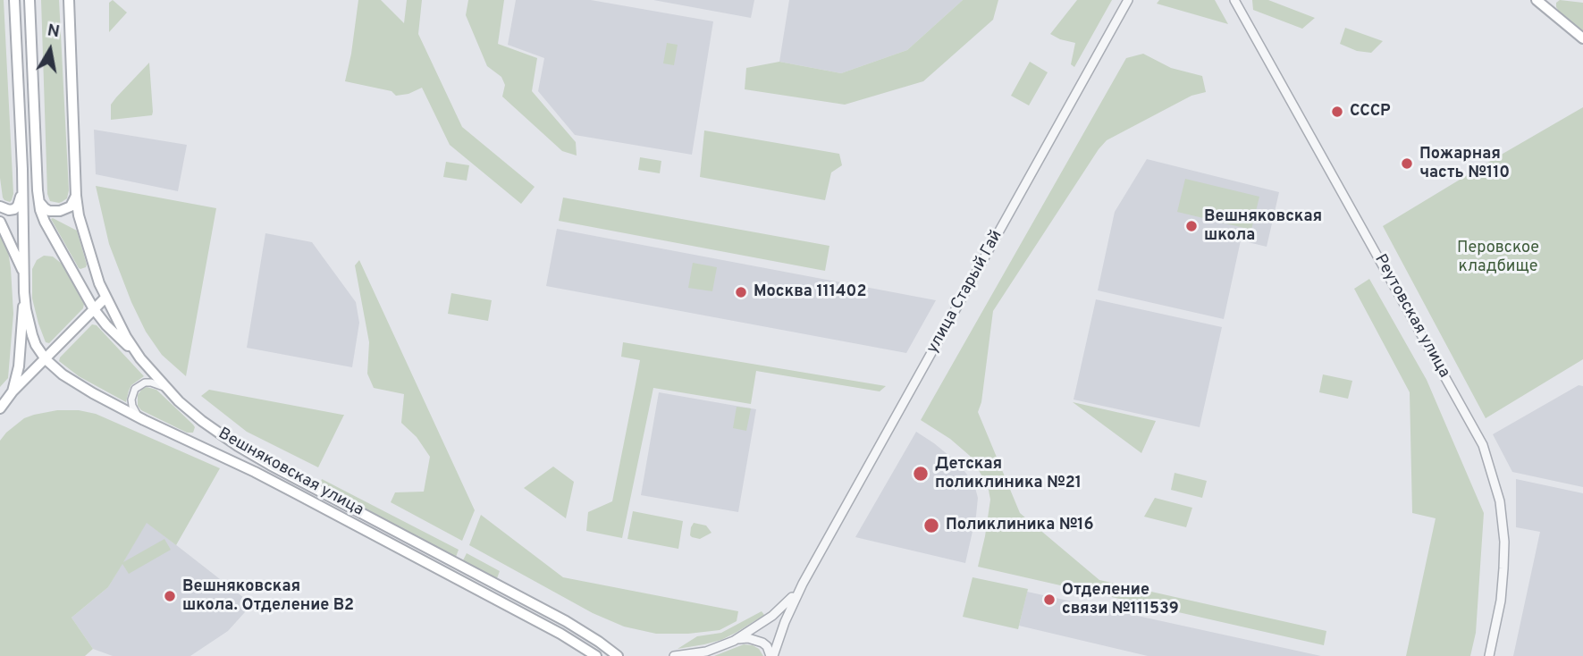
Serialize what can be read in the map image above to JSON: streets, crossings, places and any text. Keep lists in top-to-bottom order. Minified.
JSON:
{"streets":{"main road":["Вешняковская улица"],"street":["улица Старый Гай","Реутовская улица"]},"parks":["Перовское кладбище"],"places":["СССР","Пожарная часть №110","Вешняковская школа","Москва 111402","Детская поликлиника №21","Поликлиника №16","Вешняковская школа. Отделение В2","Отделение связи №111539"],"north":"top"}
